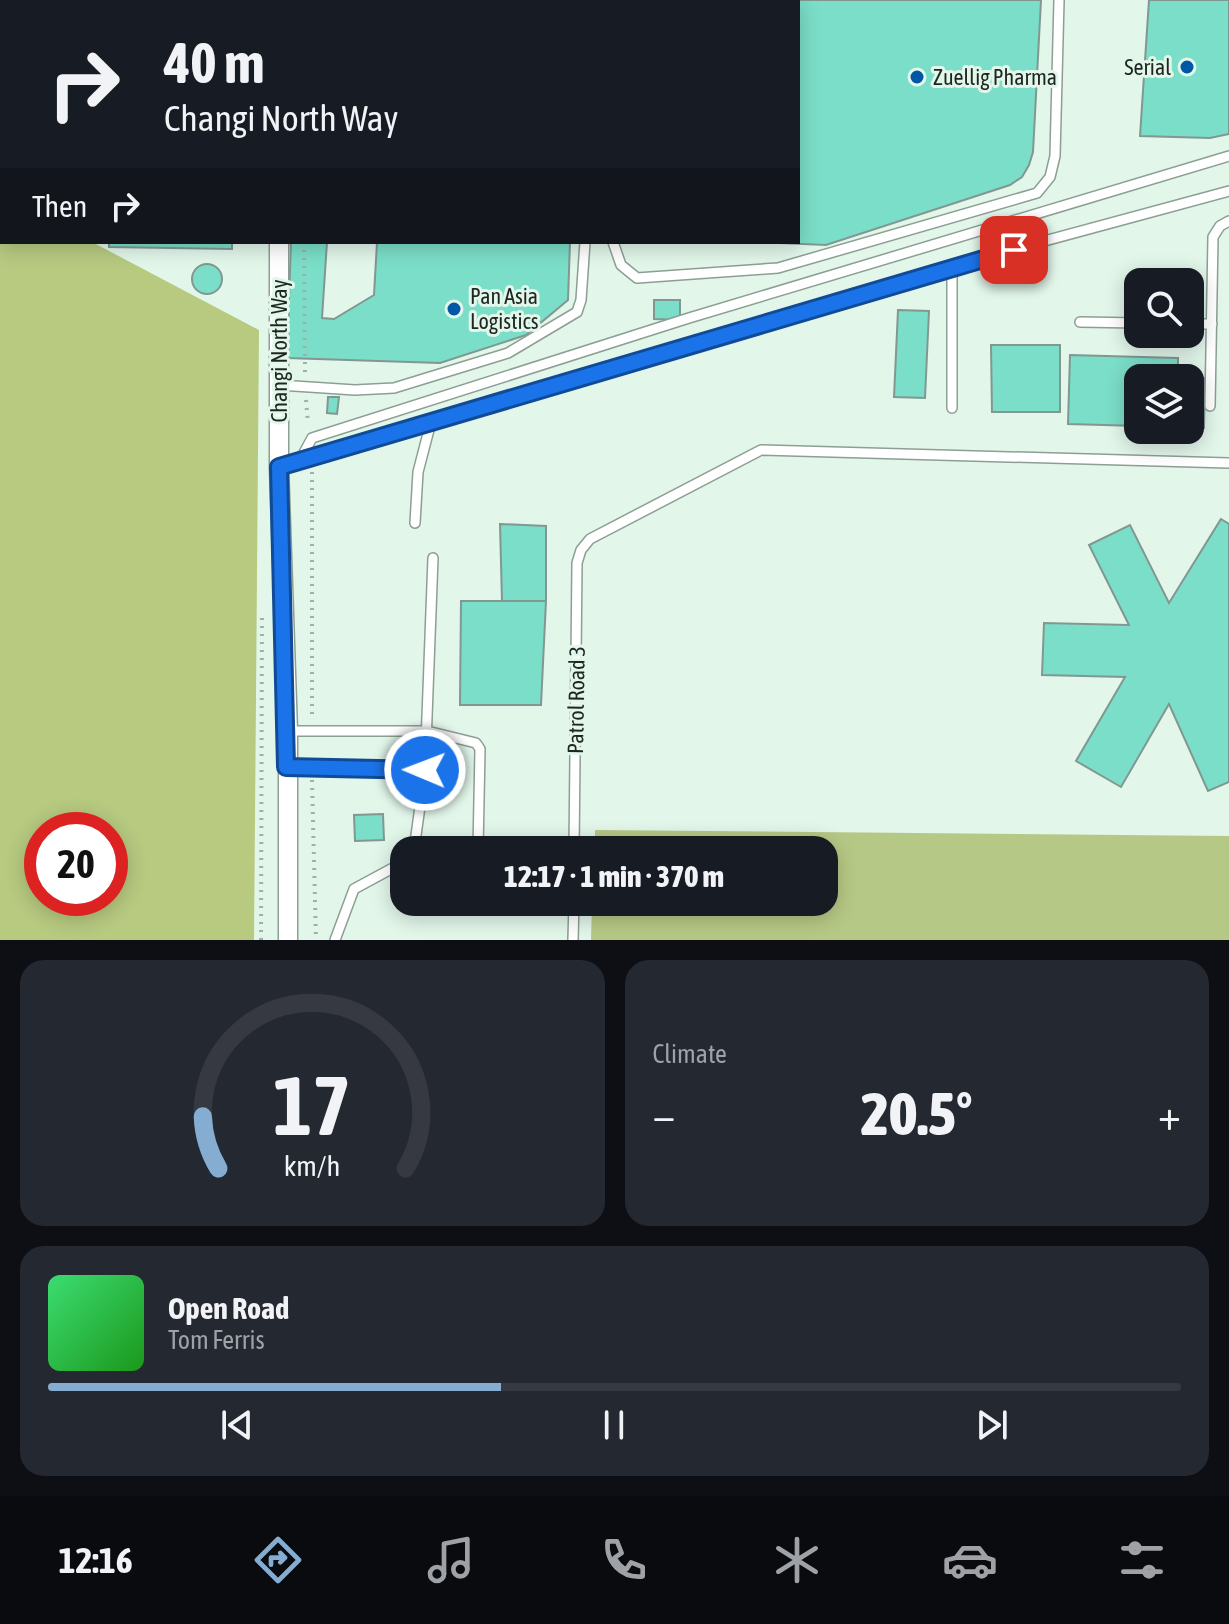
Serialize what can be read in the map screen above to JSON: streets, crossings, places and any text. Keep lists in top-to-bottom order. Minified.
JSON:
{"streets":{"street":["Changi North Way"],"lane":["Patrol Road 3"]},"places":["Serial","Zuellig Pharma","Pan Asia Logistics"],"page":{"turn":["40 m","Changi North Way"],"then":"Then","limit":"20","trip":"12:17 · 1 min · 370 m","tile":"Climate","heat":["−","20.5°","+"],"song":["Open Road","Tom Ferris"],"tabs":"12:16","gauge":["17","km/h"]}}
